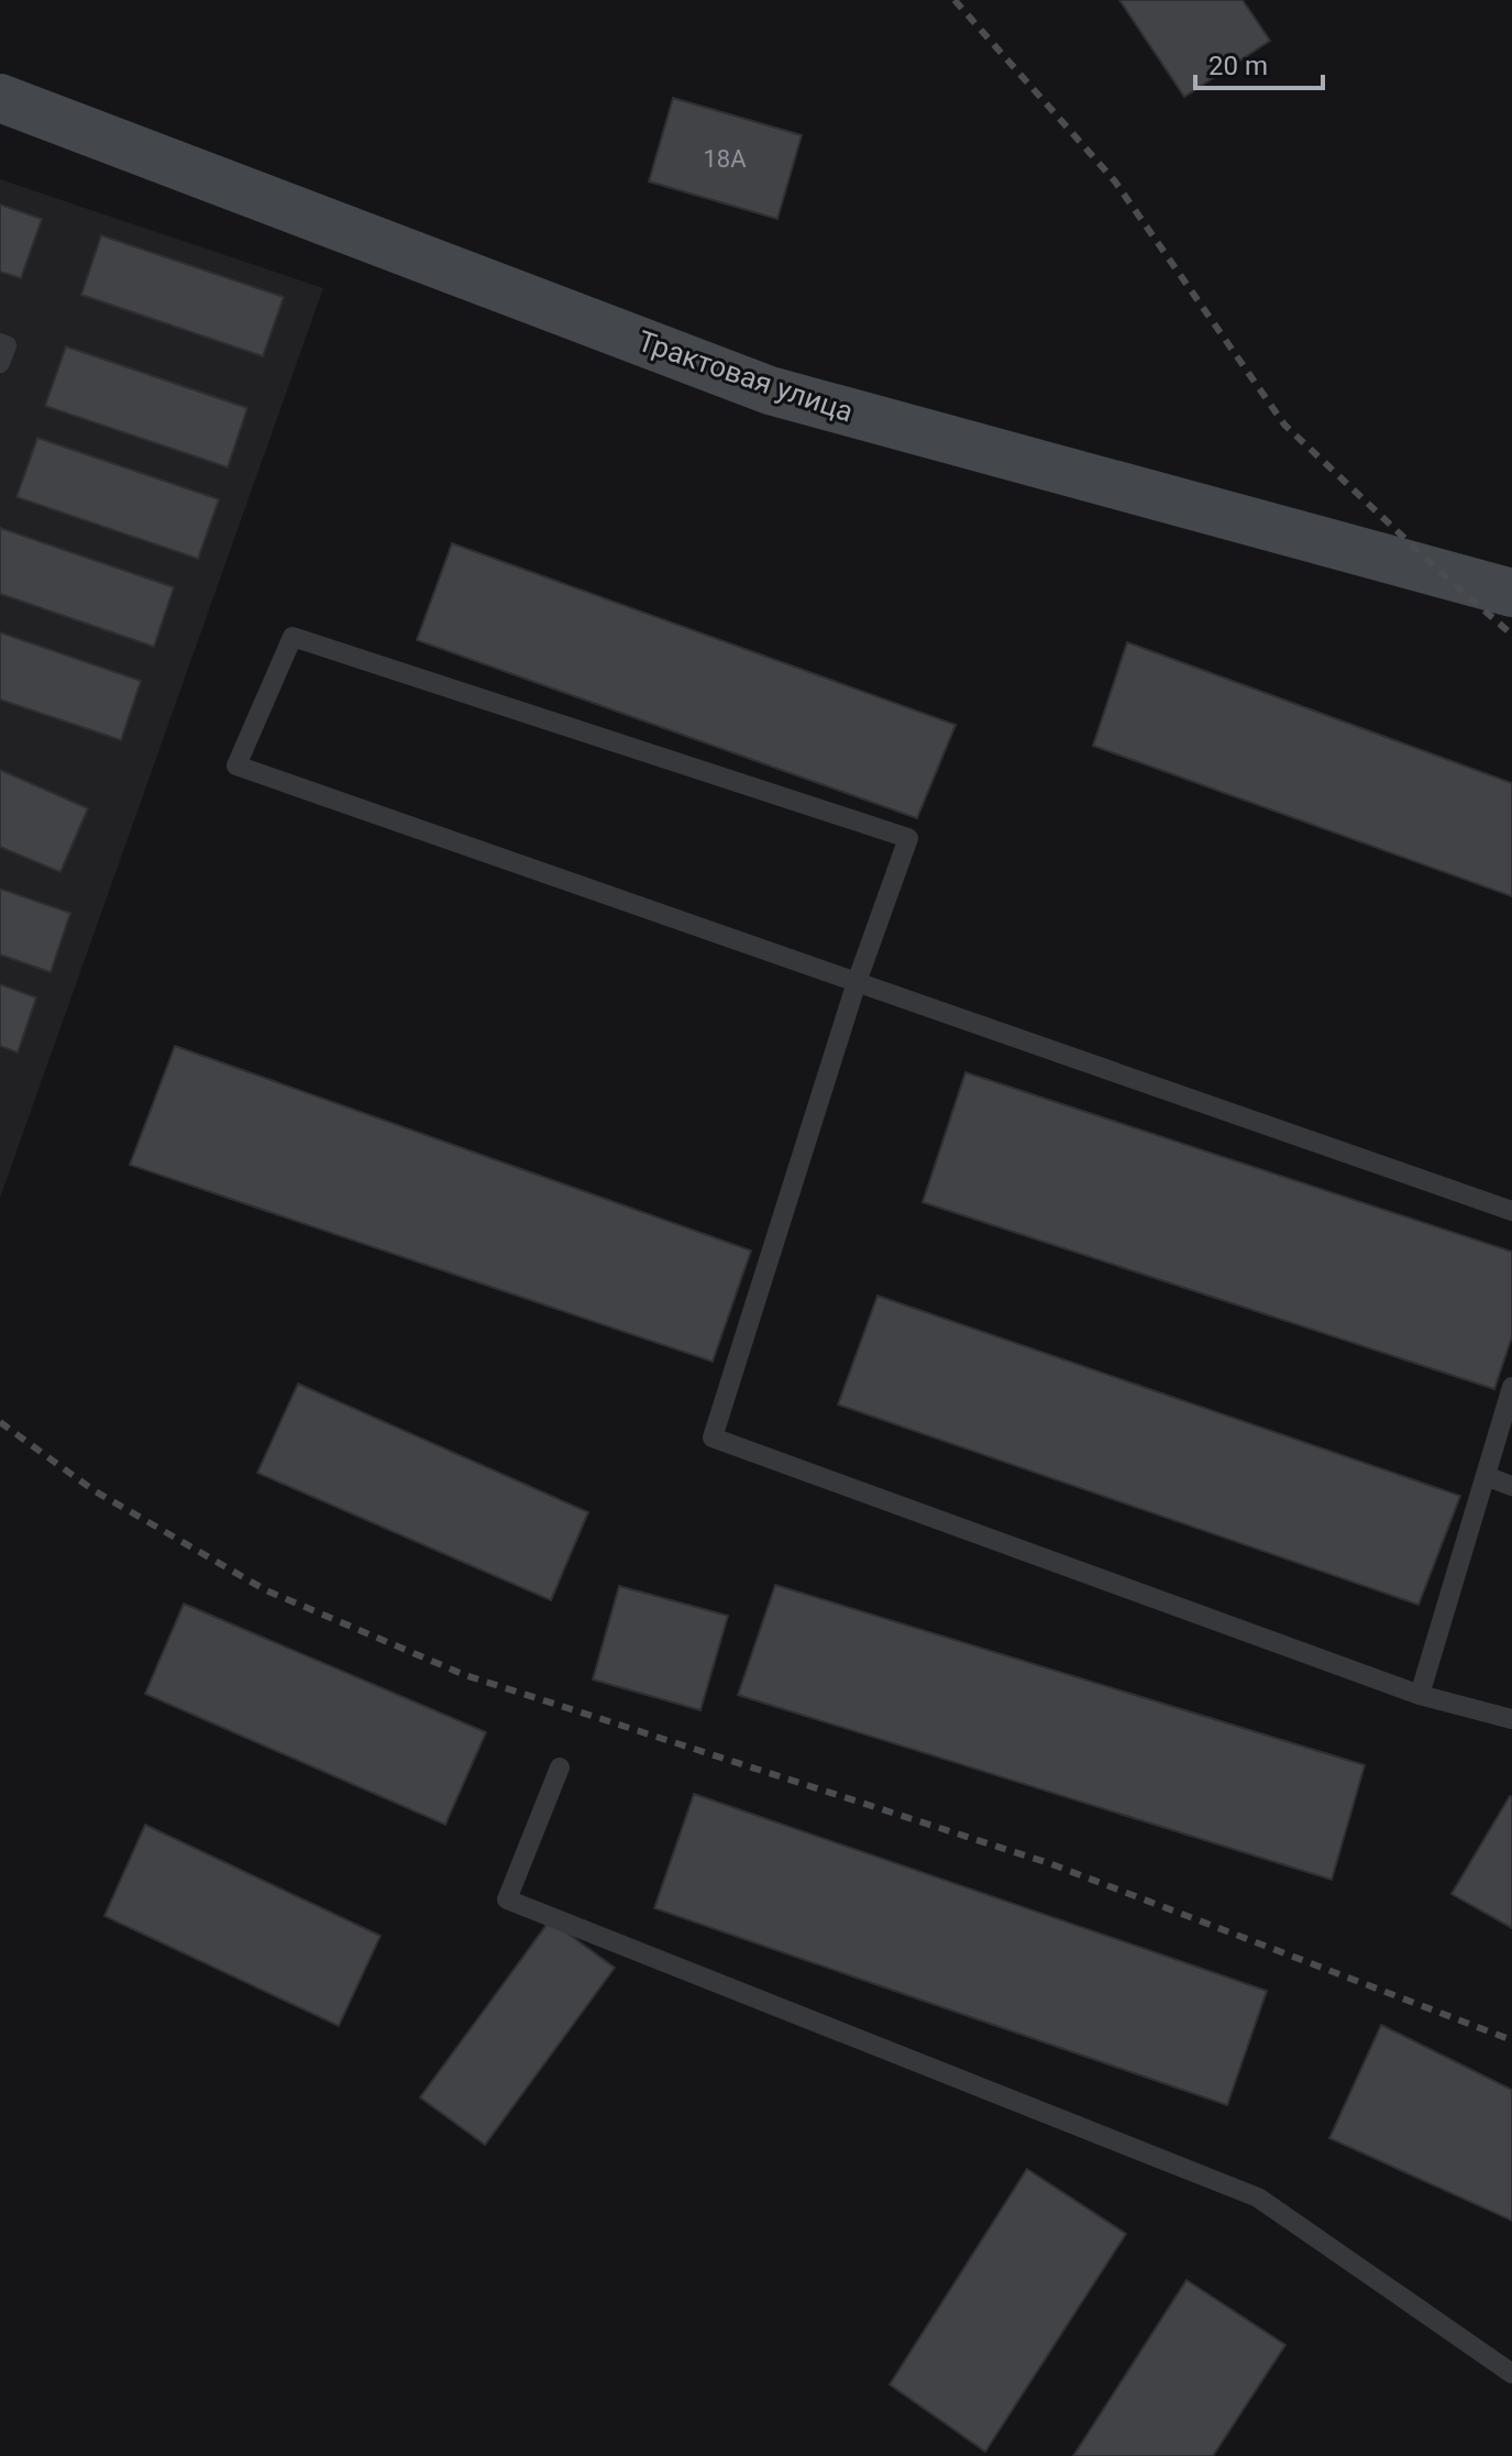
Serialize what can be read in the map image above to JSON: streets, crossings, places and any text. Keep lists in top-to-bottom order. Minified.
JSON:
{"streets":{"main road":["Трактовая улица"]},"house_numbers":["18А"],"scale_bar":"20 m"}
